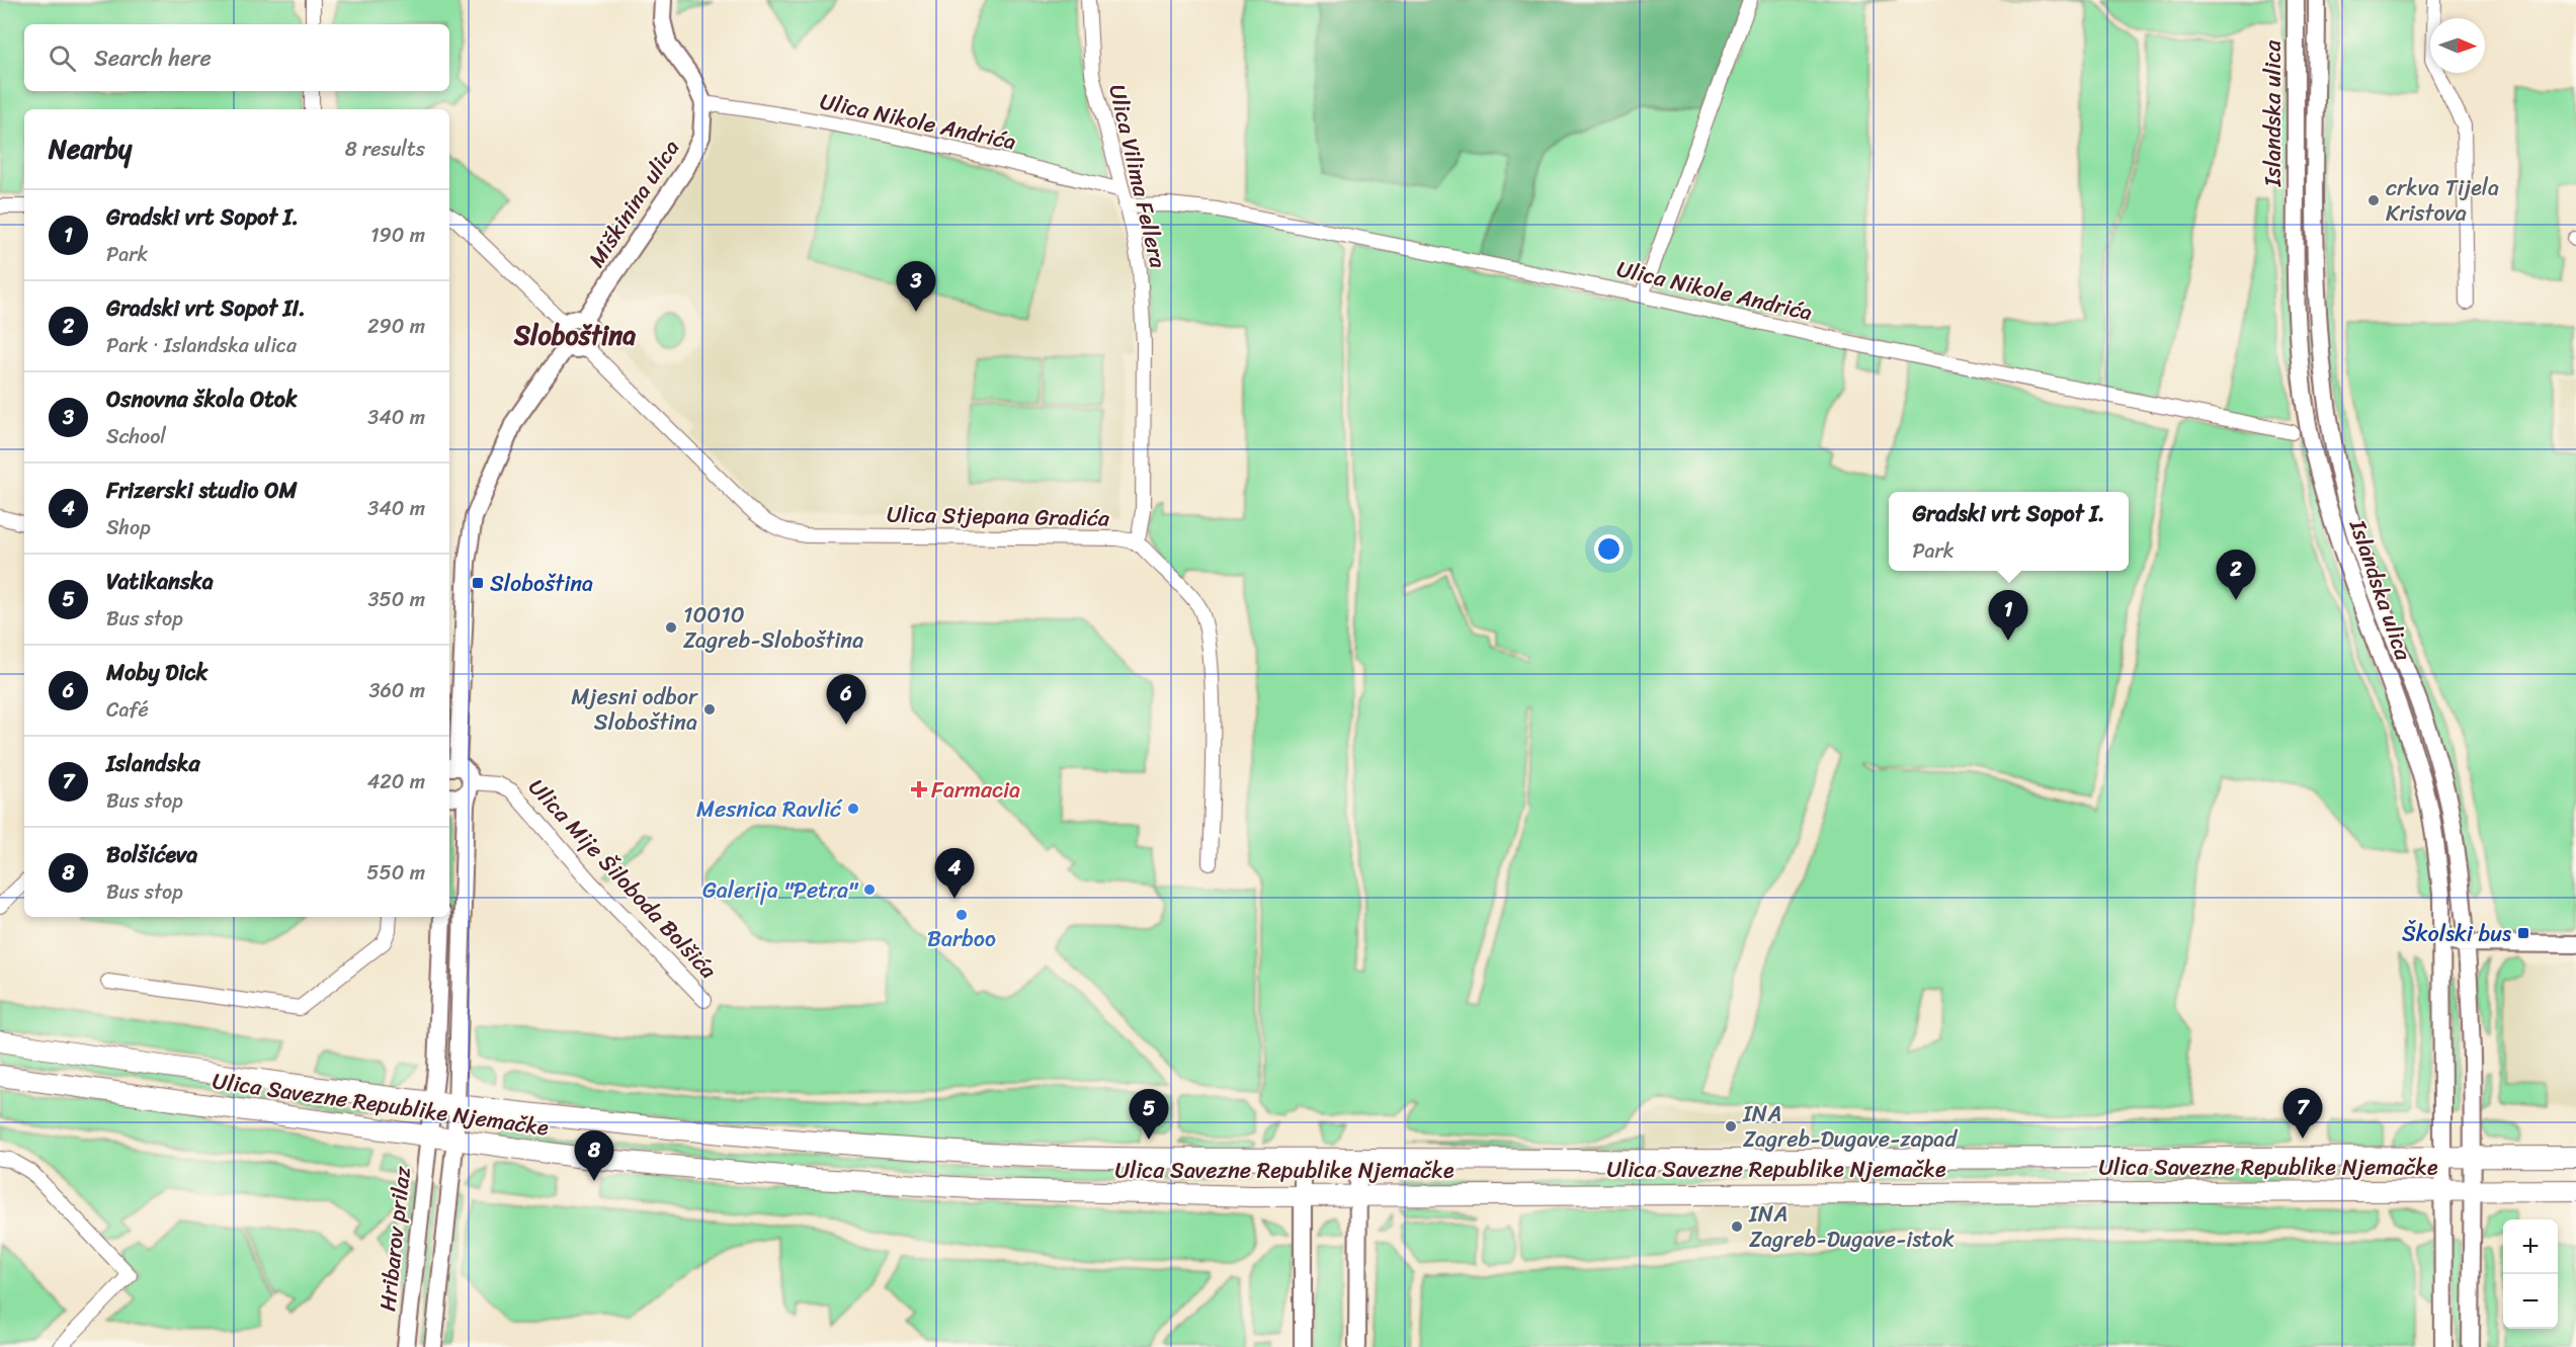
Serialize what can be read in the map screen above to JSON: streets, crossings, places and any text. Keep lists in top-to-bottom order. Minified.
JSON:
{"streets":{"main road":["Ulica Savezne Republike Njemačke"],"street":["Islandska ulica","Ulica Nikole Andrića","Ulica Vilima Fellera","Miškinina ulica","Ulica Stjepana Gradića","Ulica Mije Šiloboda Bolšića","Hribarov prilaz"]},"crossings":[["Islandska ulica","Ulica Savezne Republike Njemačke"],["Ulica Nikole Andrića","Ulica Vilima Fellera"],["Ulica Nikole Andrića","Miškinina ulica"],["Ulica Vilima Fellera","Ulica Stjepana Gradića"],["Miškinina ulica","Ulica Stjepana Gradića"],["Ulica Savezne Republike Njemačke","Hribarov prilaz"]],"districts":["Sloboština"],"places":{"other":["crkva Tijela Kristova","10010 Zagreb-Sloboština","Mjesni odbor Sloboština","Mesnica Ravlić","Galerija \"Petra\"","Barboo","INA Zagreb-Dugave-zapad","INA Zagreb-Dugave-istok"],"transit":["Sloboština","Školski bus"],"health":["Farmacia"]},"north":"right","page":{"search":"Search here","heading":["Nearby","8 results"],"list":[{"mark":"1","name":"Gradski vrt Sopot I.","note":"Park","value":"190 m"},{"mark":"2","name":"Gradski vrt Sopot II.","note":"Park · Islandska ulica","value":"290 m"},{"mark":"3","name":"Osnovna škola Otok","note":"School","value":"340 m"},{"mark":"4","name":"Frizerski studio OM","note":"Shop","value":"340 m"},{"mark":"5","name":"Vatikanska","note":"Bus stop","value":"350 m"},{"mark":"6","name":"Moby Dick","note":"Café","value":"360 m"},{"mark":"7","name":"Islandska","note":"Bus stop","value":"420 m"},{"mark":"8","name":"Bolšićeva","note":"Bus stop","value":"550 m"}],"pins":["3","2","1","6","4","7","5","8"],"popup":["Gradski vrt Sopot I.","Park"],"map_buttons":["+","−"]}}
